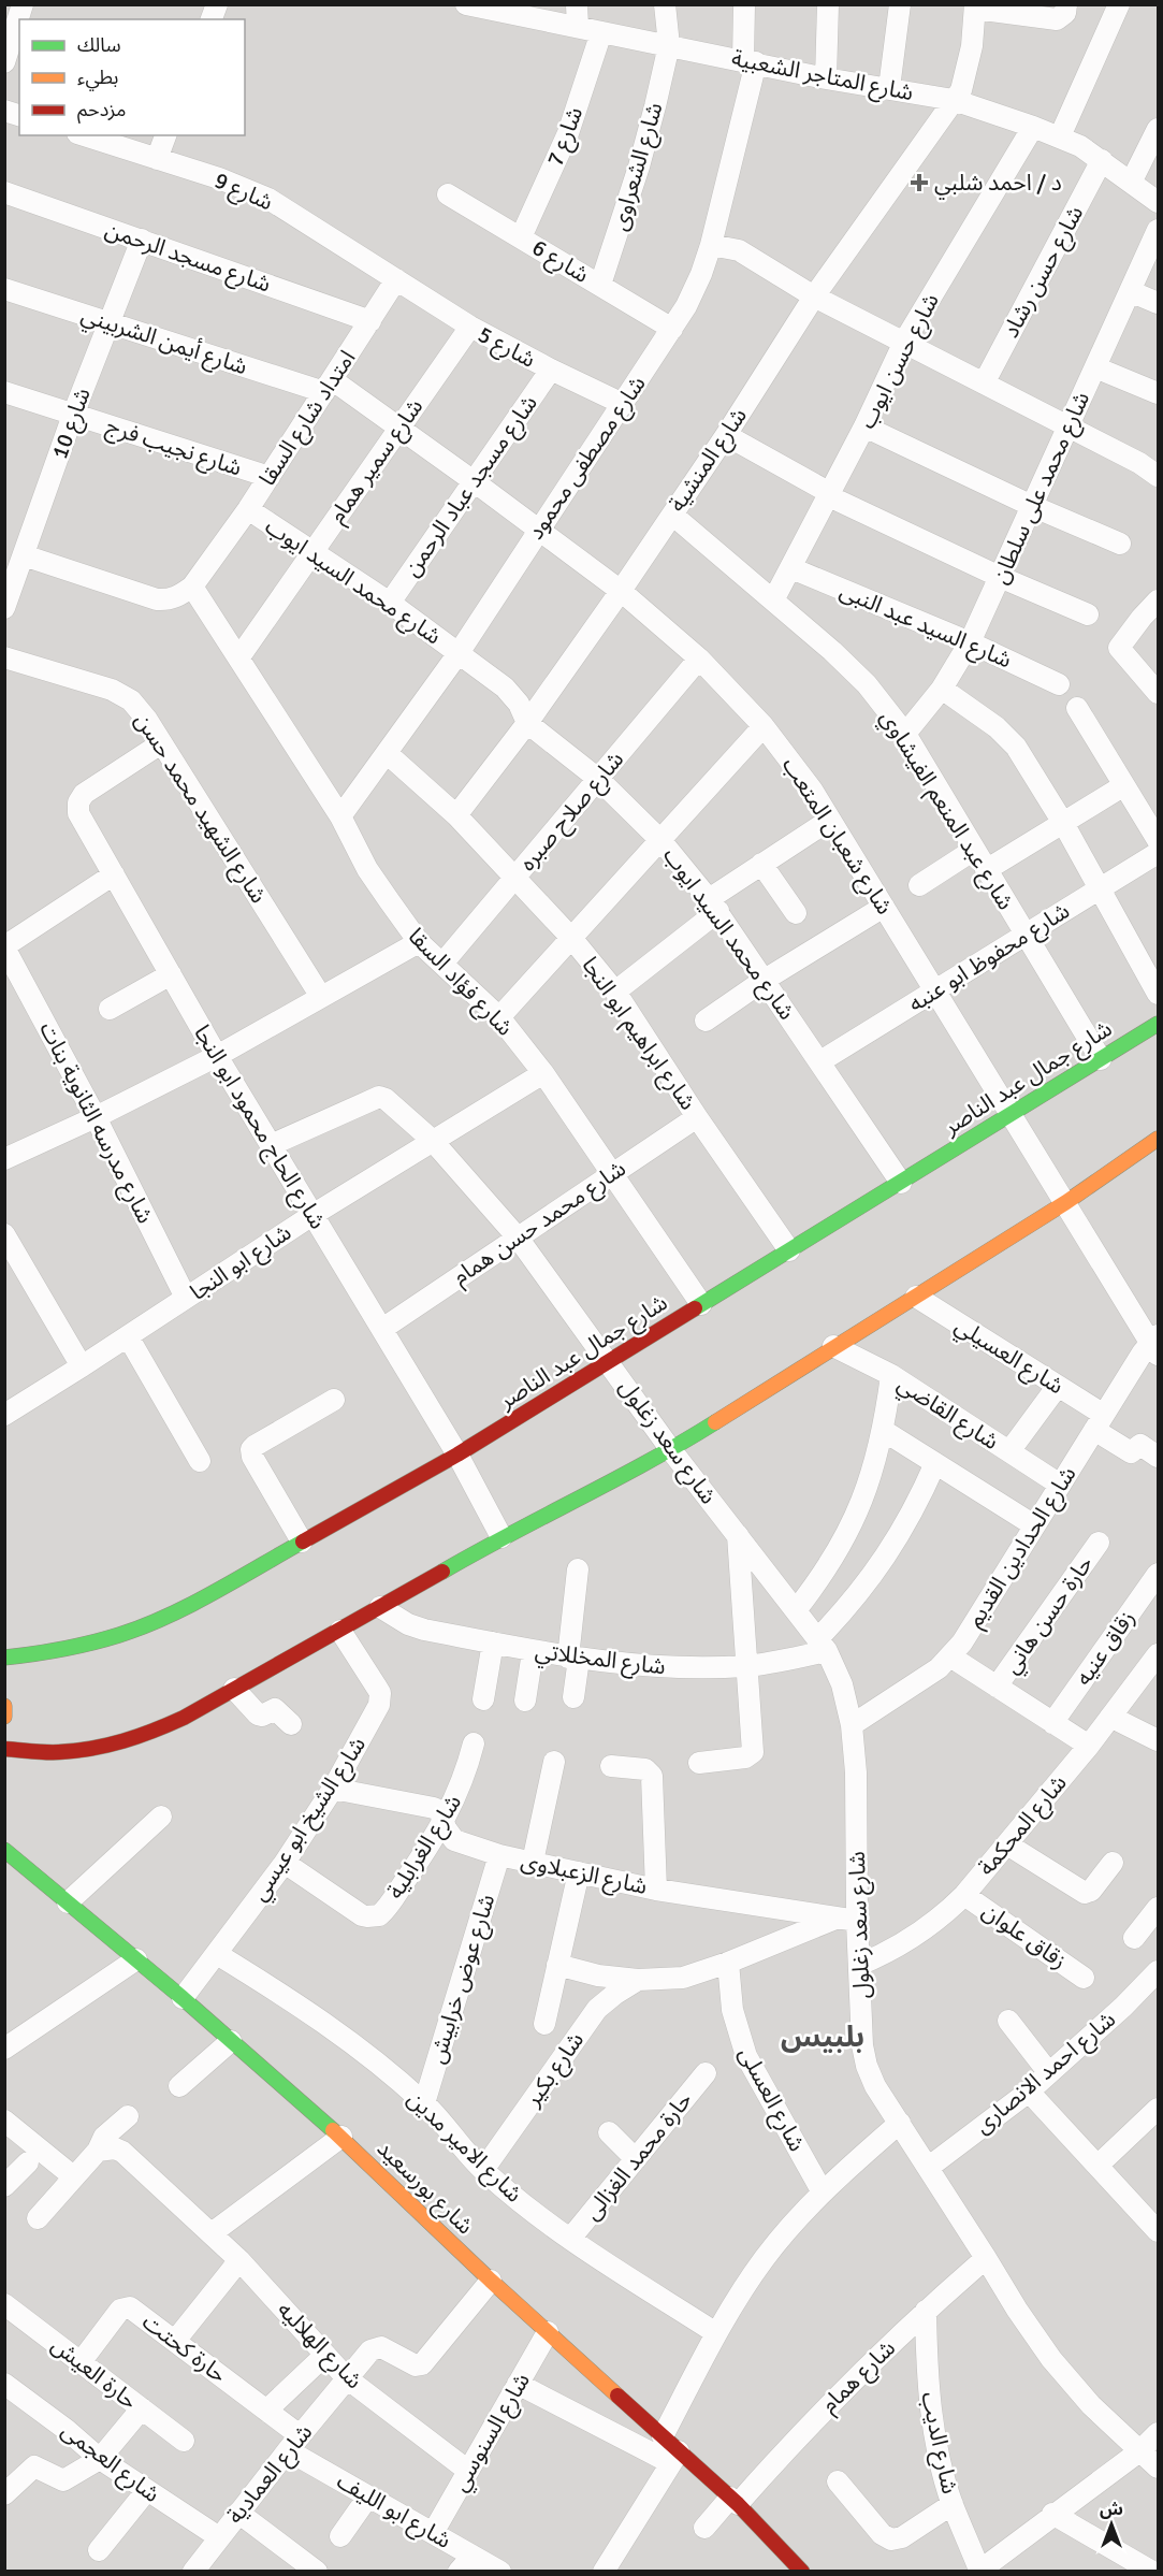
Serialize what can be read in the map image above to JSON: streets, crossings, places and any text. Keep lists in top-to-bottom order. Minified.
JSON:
{"streets":{"street":["شارع المتاجر الشعبية","شارع 7","شارع الشعراوى","شارع 9","شارع مسجد الرحمن","شارع 6","شارع حسن رشاد","شارع أيمن الشربيني","شارع 5","شارع حسن ايوب","امتداد شارع السقا","شارع 10","شارع نجيب فرج","شارع مصطفى محمود","شارع المنشية","شارع سمير همام","شارع مسجد عباد الرحمن","شارع محمد على سلطان","شارع محمد السيد ايوب","شارع السيد عبد النبى","شارع الشهيد محمد حسن","شارع عبد المنعم الفيشاوي","شارع صلاح صبره","شارع شعبان المتعب","شارع محفوظ ابو عنبه","شارع فؤاد السقا","شارع ابراهيم ابو النجا","شارع جمال عبد الناصر","شارع مدرسه الثانوية بنات","شارع الحاج محمود ابو النجا","شارع محمد حسن همام","شارع ابو النجا","شارع العسيلي","شارع القاضي","شارع سعد زغلول","شارع الحدادين القديم","حارة حسن هاني","زقاق عنيه","شارع المخللاتي","شارع الشيخ ابو عيسي","شارع المحكمة","شارع الغرابلية","شارع الزعبلاوى","زقاق علوان","شارع عوض خرابيش","شارع بكير","شارع احمد الانصارى","شارع العسلى","شارع الامير مدين","حارة محمد الغزالى","شارع بورسعيد","شارع الهلاليه","حارة كحتت","حارة العيش","شارع همام","شارع السنوسي","شارع الديب","شارع العجمى","شارع العمادية","شارع ابو الليف"]},"crossings":[["شارع المتاجر الشعبية","شارع 7"],["شارع المتاجر الشعبية","شارع الشعراوى"],["شارع المتاجر الشعبية","شارع حسن رشاد"],["شارع المتاجر الشعبية","شارع حسن ايوب"],["شارع المتاجر الشعبية","شارع مصطفى محمود"],["شارع المتاجر الشعبية","شارع المنشية"],["شارع 7","شارع 6"],["شارع الشعراوى","شارع 6"],["شارع 9","شارع 5"],["شارع 9","امتداد شارع السقا"],["شارع مسجد الرحمن","امتداد شارع السقا"],["شارع مسجد الرحمن","شارع 10"],["شارع 6","شارع مصطفى محمود"],["شارع أيمن الشربيني","امتداد شارع السقا"],["شارع أيمن الشربيني","شارع 10"],["شارع أيمن الشربيني","شارع سمير همام"],["شارع أيمن الشربيني","شارع شعبان المتعب"],["شارع 5","امتداد شارع السقا"],["شارع 5","شارع مصطفى محمود"],["شارع 5","شارع سمير همام"],["شارع 5","شارع مسجد عباد الرحمن"],["شارع حسن ايوب","شارع السيد عبد النبى"],["شارع حسن ايوب","شارع عبد المنعم الفيشاوي"],["امتداد شارع السقا","شارع نجيب فرج"],["امتداد شارع السقا","شارع محمد السيد ايوب"],["امتداد شارع السقا","شارع فؤاد السقا"],["شارع 10","شارع نجيب فرج"],["شارع مصطفى محمود","شارع محمد السيد ايوب"],["شارع مصطفى محمود","شارع شعبان المتعب"],["شارع مصطفى محمود","شارع فؤاد السقا"],["شارع مصطفى محمود","شارع ابراهيم ابو النجا"],["شارع المنشية","شارع محمد السيد ايوب"],["شارع المنشية","شارع عبد المنعم الفيشاوي"],["شارع المنشية","شارع شعبان المتعب"],["شارع المنشية","شارع ابراهيم ابو النجا"],["شارع سمير همام","شارع محمد السيد ايوب"],["شارع سمير همام","شارع شعبان المتعب"],["شارع سمير همام","شارع فؤاد السقا"],["شارع مسجد عباد الرحمن","شارع محمد السيد ايوب"],["شارع مسجد عباد الرحمن","شارع شعبان المتعب"],["شارع محمد على سلطان","شارع السيد عبد النبى"],["شارع محمد على سلطان","شارع عبد المنعم الفيشاوي"],["شارع محمد السيد ايوب","شارع صلاح صبره"],["شارع محمد السيد ايوب","شارع محفوظ ابو عنبه"],["شارع محمد السيد ايوب","شارع جمال عبد الناصر"],["شارع الشهيد محمد حسن","شارع الحاج محمود ابو النجا"],["شارع عبد المنعم الفيشاوي","شارع محفوظ ابو عنبه"],["شارع عبد المنعم الفيشاوي","شارع جمال عبد الناصر"],["شارع صلاح صبره","شارع شعبان المتعب"],["شارع صلاح صبره","شارع فؤاد السقا"],["شارع صلاح صبره","شارع ابراهيم ابو النجا"],["شارع شعبان المتعب","شارع محفوظ ابو عنبه"],["شارع شعبان المتعب","شارع جمال عبد الناصر"],["شارع شعبان المتعب","شارع الحدادين القديم"],["شارع فؤاد السقا","شارع جمال عبد الناصر"],["شارع فؤاد السقا","شارع محمد حسن همام"],["شارع فؤاد السقا","شارع ابو النجا"],["شارع ابراهيم ابو النجا","شارع جمال عبد الناصر"],["شارع ابراهيم ابو النجا","شارع محمد حسن همام"],["شارع جمال عبد الناصر","شارع الحاج محمود ابو النجا"],["شارع جمال عبد الناصر","شارع سعد زغلول"],["شارع مدرسه الثانوية بنات","شارع ابو النجا"],["شارع الحاج محمود ابو النجا","شارع محمد حسن همام"],["شارع الحاج محمود ابو النجا","شارع ابو النجا"],["شارع الحاج محمود ابو النجا","شارع سعد زغلول"],["شارع محمد حسن همام","شارع سعد زغلول"],["شارع ابو النجا","شارع سعد زغلول"],["شارع العسيلي","شارع الحدادين القديم"],["شارع القاضي","شارع الحدادين القديم"],["شارع سعد زغلول","شارع الحدادين القديم"],["شارع سعد زغلول","شارع المخللاتي"],["شارع سعد زغلول","شارع المحكمة"],["شارع سعد زغلول","شارع الزعبلاوى"],["شارع سعد زغلول","شارع احمد الانصارى"],["شارع سعد زغلول","شارع همام"],["شارع الشيخ ابو عيسي","شارع الغرابلية"],["شارع الشيخ ابو عيسي","شارع الزعبلاوى"],["شارع الشيخ ابو عيسي","شارع الامير مدين"],["شارع الشيخ ابو عيسي","شارع بورسعيد"],["شارع المحكمة","زقاق علوان"],["شارع الغرابلية","شارع الزعبلاوى"],["شارع الزعبلاوى","شارع عوض خرابيش"],["شارع عوض خرابيش","شارع الامير مدين"],["شارع بكير","شارع الامير مدين"],["شارع الامير مدين","حارة محمد الغزالى"],["شارع بورسعيد","شارع همام"],["شارع بورسعيد","شارع السنوسي"],["شارع بورسعيد","شارع العمادية"],["شارع الهلاليه","شارع السنوسي"],["شارع الهلاليه","شارع العمادية"],["حارة كحتت","حارة العيش"],["حارة كحتت","شارع العمادية"],["حارة كحتت","شارع ابو الليف"],["شارع همام","شارع الديب"],["شارع السنوسي","شارع ابو الليف"],["شارع العجمى","شارع العمادية"],["شارع العمادية","شارع ابو الليف"]],"districts":["بلبيس"],"places":{"health":["د / احمد شلبي"]},"legend":["سالك","بطيء","مزدحم"],"north":"top"}
